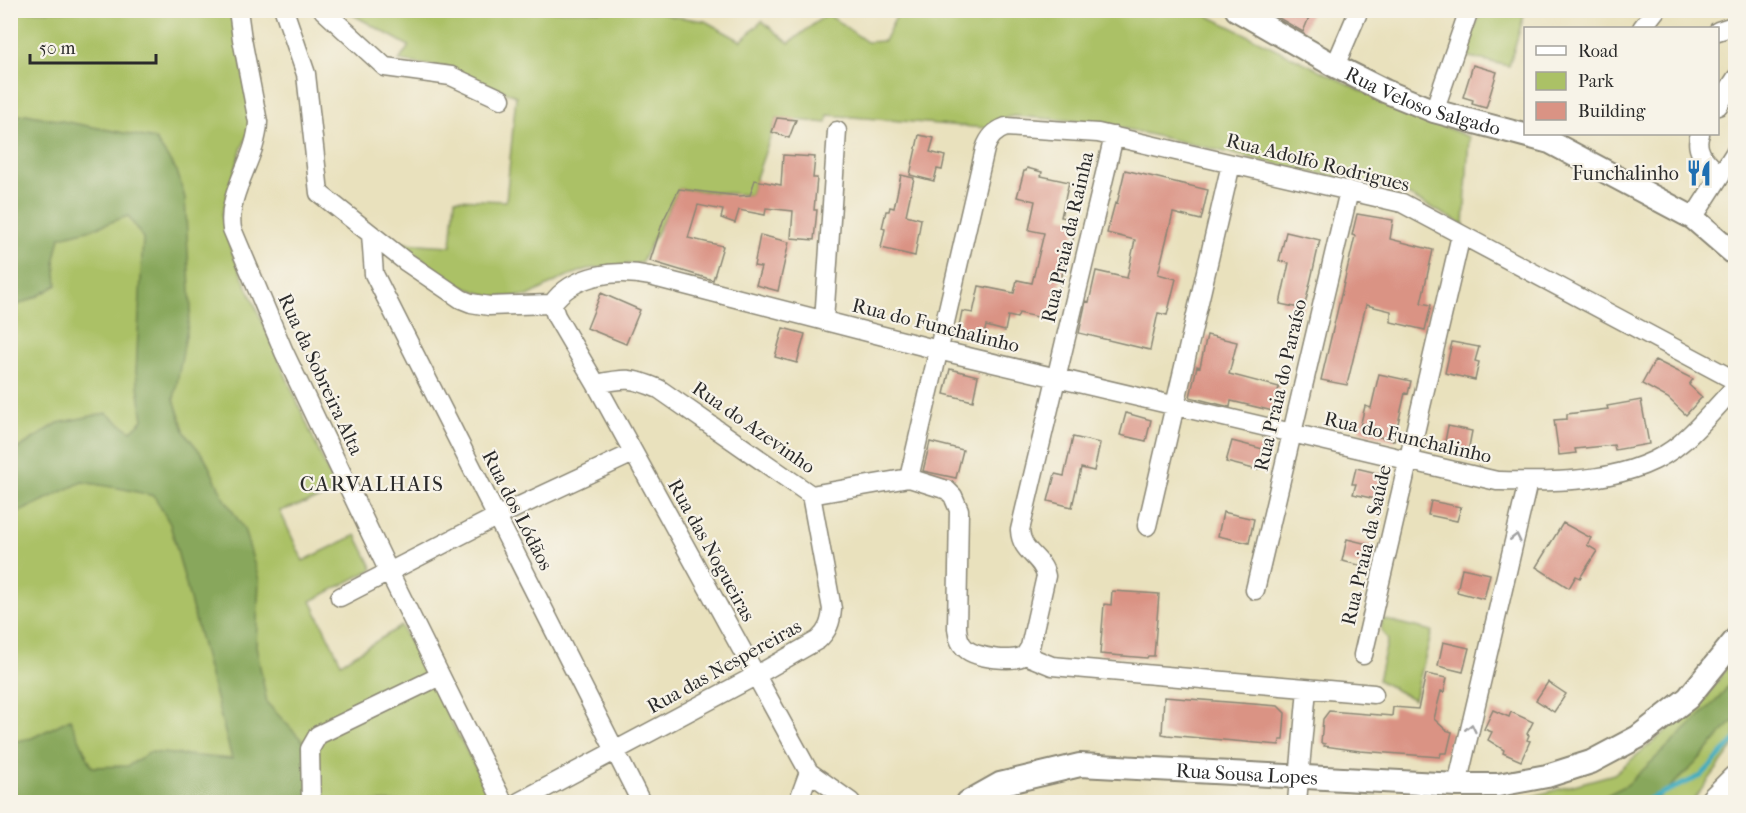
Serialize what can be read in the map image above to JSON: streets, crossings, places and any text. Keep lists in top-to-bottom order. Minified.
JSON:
{"streets":{"street":["Rua Veloso Salgado","Rua Adolfo Rodrigues","Rua Praia da Rainha","Rua do Funchalinho","Rua da Sobreira Alta","Rua Praia do Paraíso","Rua do Azevinho","Rua dos Lódãos","Rua Praia da Saúde","Rua das Nogueiras","Rua das Nespereiras","Rua Sousa Lopes"]},"crossings":[["Rua Adolfo Rodrigues","Rua Praia da Rainha"],["Rua Adolfo Rodrigues","Rua do Funchalinho"],["Rua Adolfo Rodrigues","Rua Praia do Paraíso"],["Rua Adolfo Rodrigues","Rua Praia da Saúde"],["Rua Praia da Rainha","Rua do Funchalinho"],["Rua Praia da Rainha","Rua do Azevinho"],["Rua do Funchalinho","Rua Praia do Paraíso"],["Rua do Funchalinho","Rua Praia da Saúde"],["Rua do Funchalinho","Rua das Nogueiras"],["Rua do Azevinho","Rua das Nogueiras"],["Rua do Azevinho","Rua das Nespereiras"],["Rua dos Lódãos","Rua das Nespereiras"],["Rua das Nogueiras","Rua das Nespereiras"]],"districts":["CARVALHAIS"],"places":{"restaurant":["Funchalinho"]},"legend":["Road","Park","Building"],"scale_bar":"50 m"}
